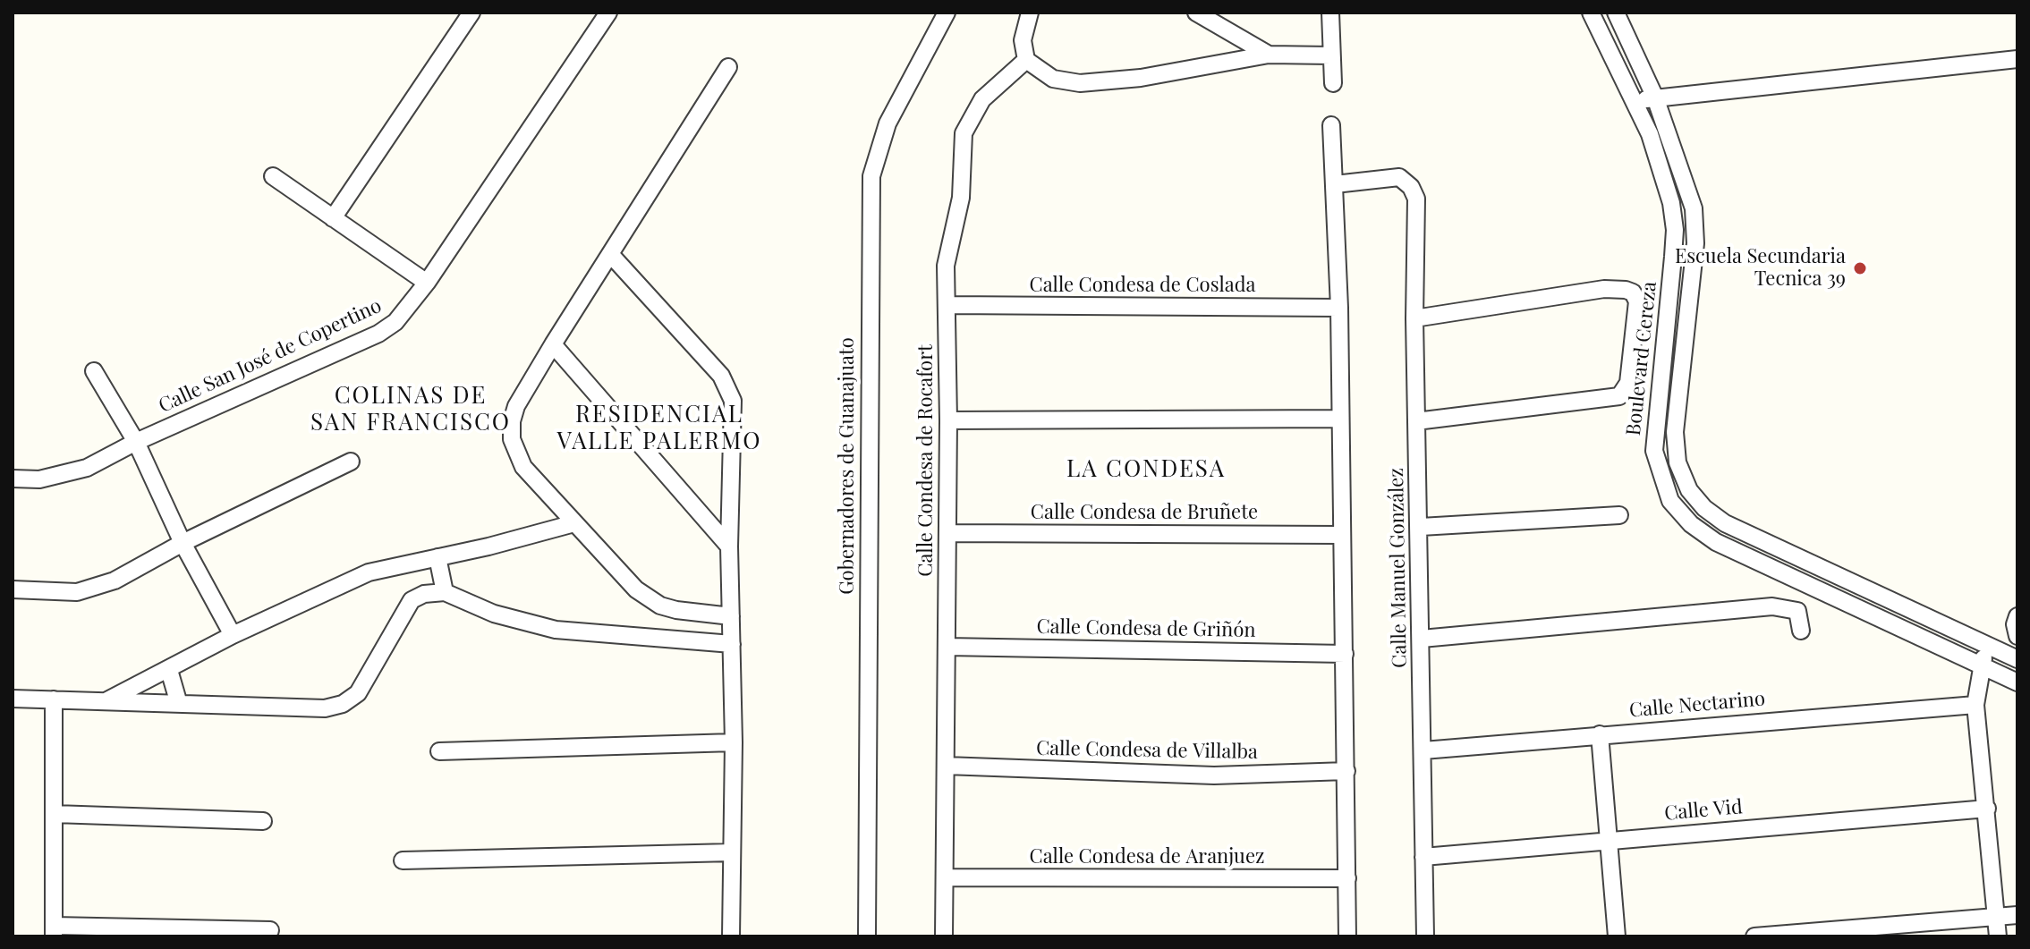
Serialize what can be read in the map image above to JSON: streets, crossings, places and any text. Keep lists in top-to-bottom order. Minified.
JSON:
{"streets":{"street":["Calle Condesa de Coslada","Calle San José de Copertino","Boulevard Cereza","Calle Condesa de Rocafort","Gobernadores de Guanajuato","Calle Condesa de Bruñete","Calle Manuel González","Calle Condesa de Griñón","Calle Nectarino","Calle Condesa de Villalba","Calle Vid","Calle Condesa de Aranjuez"]},"crossings":[["Calle Condesa de Coslada","Calle Condesa de Rocafort"],["Calle Condesa de Rocafort","Calle Condesa de Bruñete"],["Calle Condesa de Rocafort","Calle Condesa de Griñón"],["Calle Condesa de Rocafort","Calle Condesa de Villalba"],["Calle Condesa de Rocafort","Calle Condesa de Aranjuez"],["Calle Manuel González","Calle Nectarino"],["Calle Manuel González","Calle Vid"]],"districts":["COLINAS DE SAN FRANCISCO","RESIDENCIAL VALLE PALERMO","LA CONDESA"],"places":["Escuela Secundaria Tecnica 39"]}
